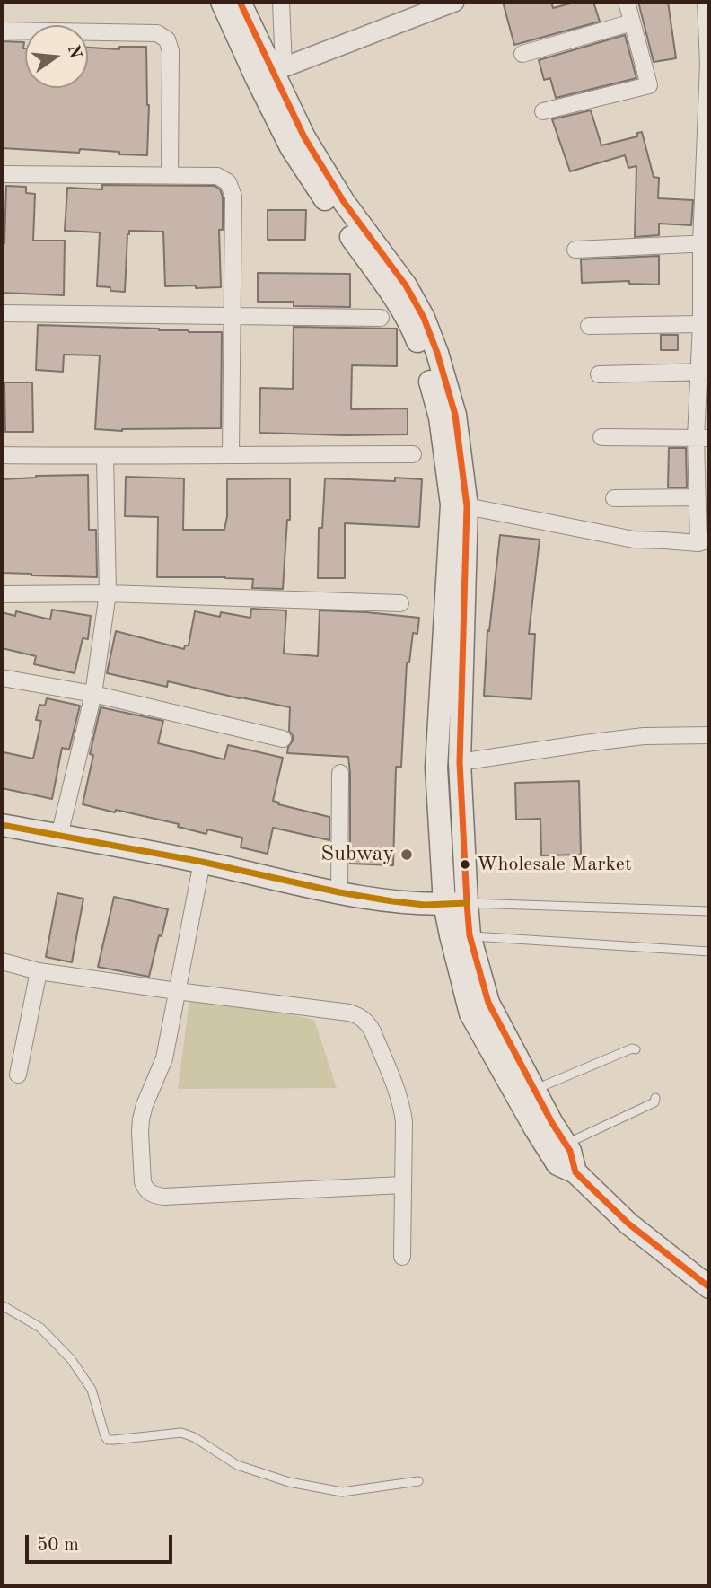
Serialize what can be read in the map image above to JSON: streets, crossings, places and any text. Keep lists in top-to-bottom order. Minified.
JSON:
{"places":["Subway","Wholesale Market"],"scale_bar":"50 m","north":"right"}
